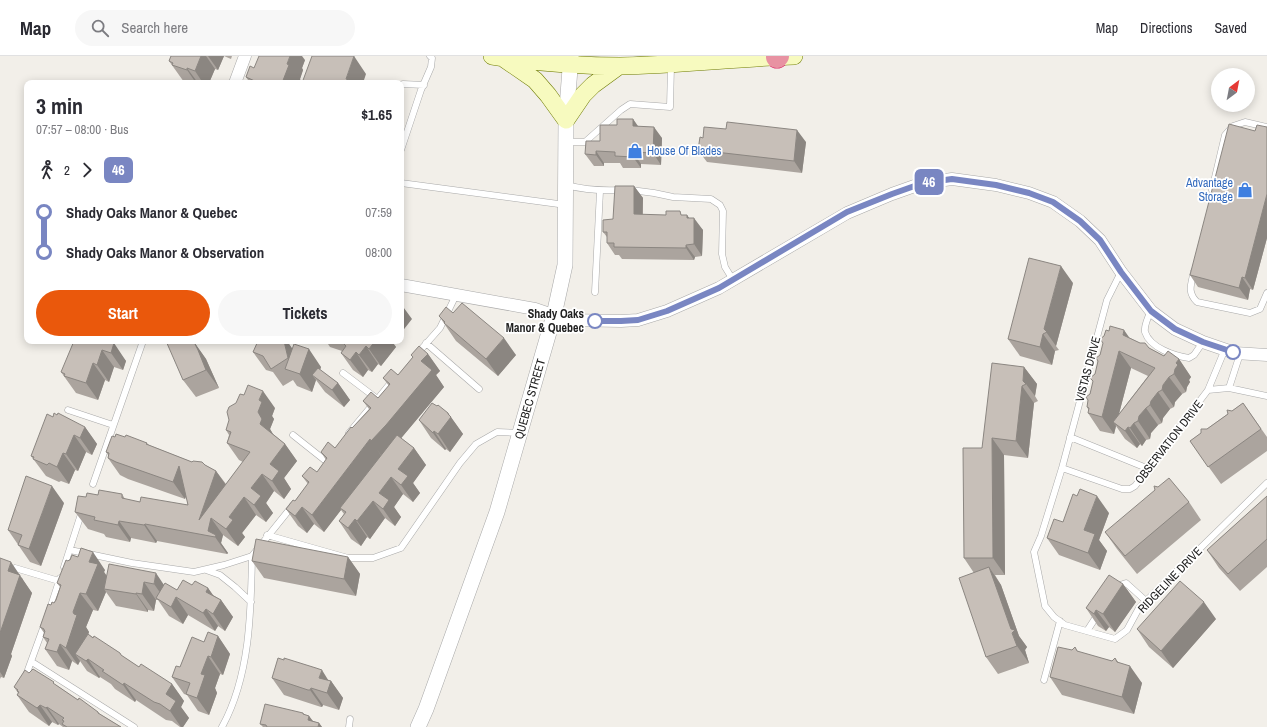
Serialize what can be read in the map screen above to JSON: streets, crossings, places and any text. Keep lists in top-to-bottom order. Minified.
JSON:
{"streets":{"street":["QUEBEC STREET"],"lane":["VISTAS DRIVE","OBSERVATION DRIVE","RIDGELINE DRIVE"]},"crossings":[["VISTAS DRIVE","OBSERVATION DRIVE"],["VISTAS DRIVE","RIDGELINE DRIVE"],["OBSERVATION DRIVE","RIDGELINE DRIVE"]],"places":{"shop":["House Of Blades","Advantage Storage"],"other":["Shady Oaks Manor & Quebec"]},"lines":["bus line 46"],"north":"top right","page":{"header":"Map","search":"Search here","nav":["Map","Directions","Saved"],"on_map":"46","heading":["3 min","07:57 – 08:00 · Bus","$1.65"],"legs":["2","46"],"list":[{"name":"Shady Oaks Manor & Quebec","value":"07:59"},{"name":"Shady Oaks Manor & Observation","value":"08:00"}],"buttons":["Start","Tickets"]}}
